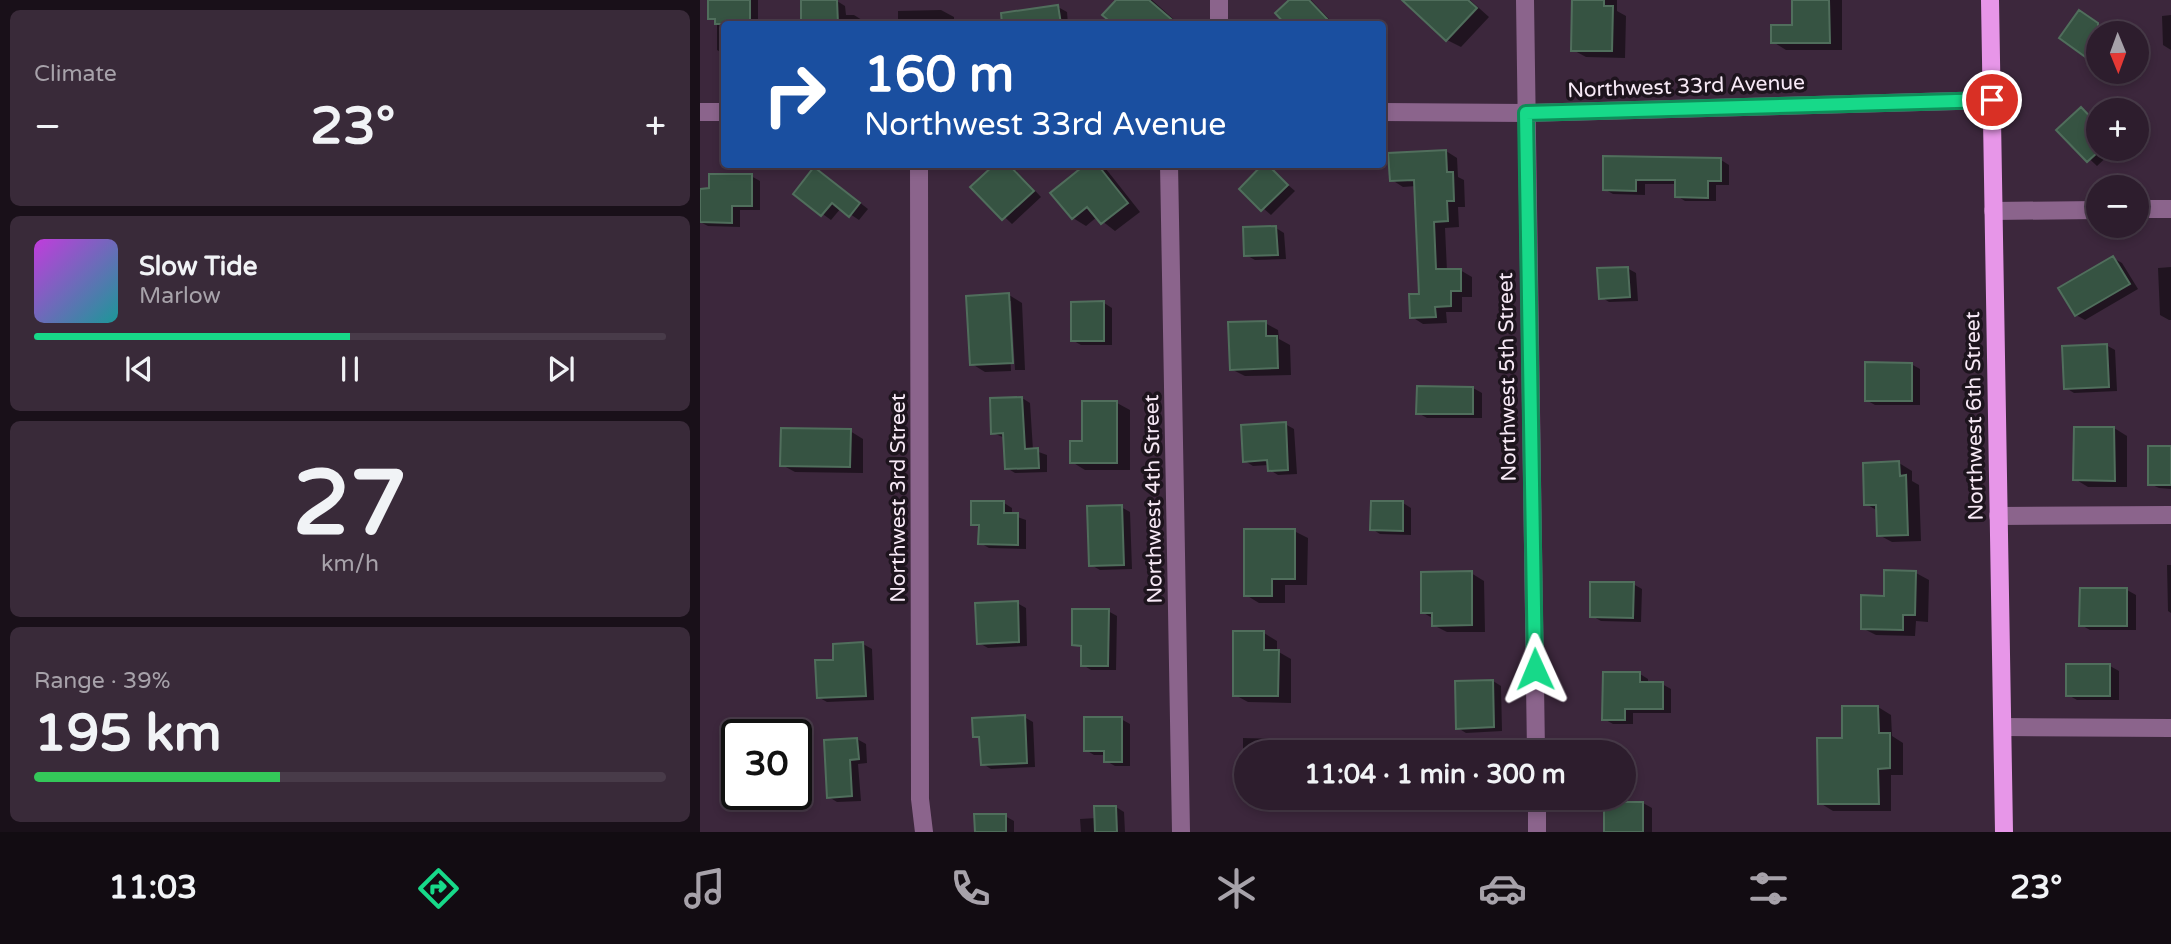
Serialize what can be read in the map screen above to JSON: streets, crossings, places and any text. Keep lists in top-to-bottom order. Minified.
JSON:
{"streets":{"main road":["Northwest 6th Street"],"street":["Northwest 33rd Avenue","Northwest 5th Street","Northwest 3rd Street","Northwest 4th Street"]},"crossings":[["Northwest 33rd Avenue","Northwest 5th Street"],["Northwest 33rd Avenue","Northwest 6th Street"]],"north":"bottom","page":{"tile":["Climate",["27","km/h"],["Range · 39%","195 km"]],"map_buttons":["+","−"],"turn":["160 m","Northwest 33rd Avenue"],"heat":["−","23°","+"],"song":["Slow Tide","Marlow"],"limit":"30","trip":"11:04 · 1 min · 300 m","tabs":["11:03","23°"]}}
